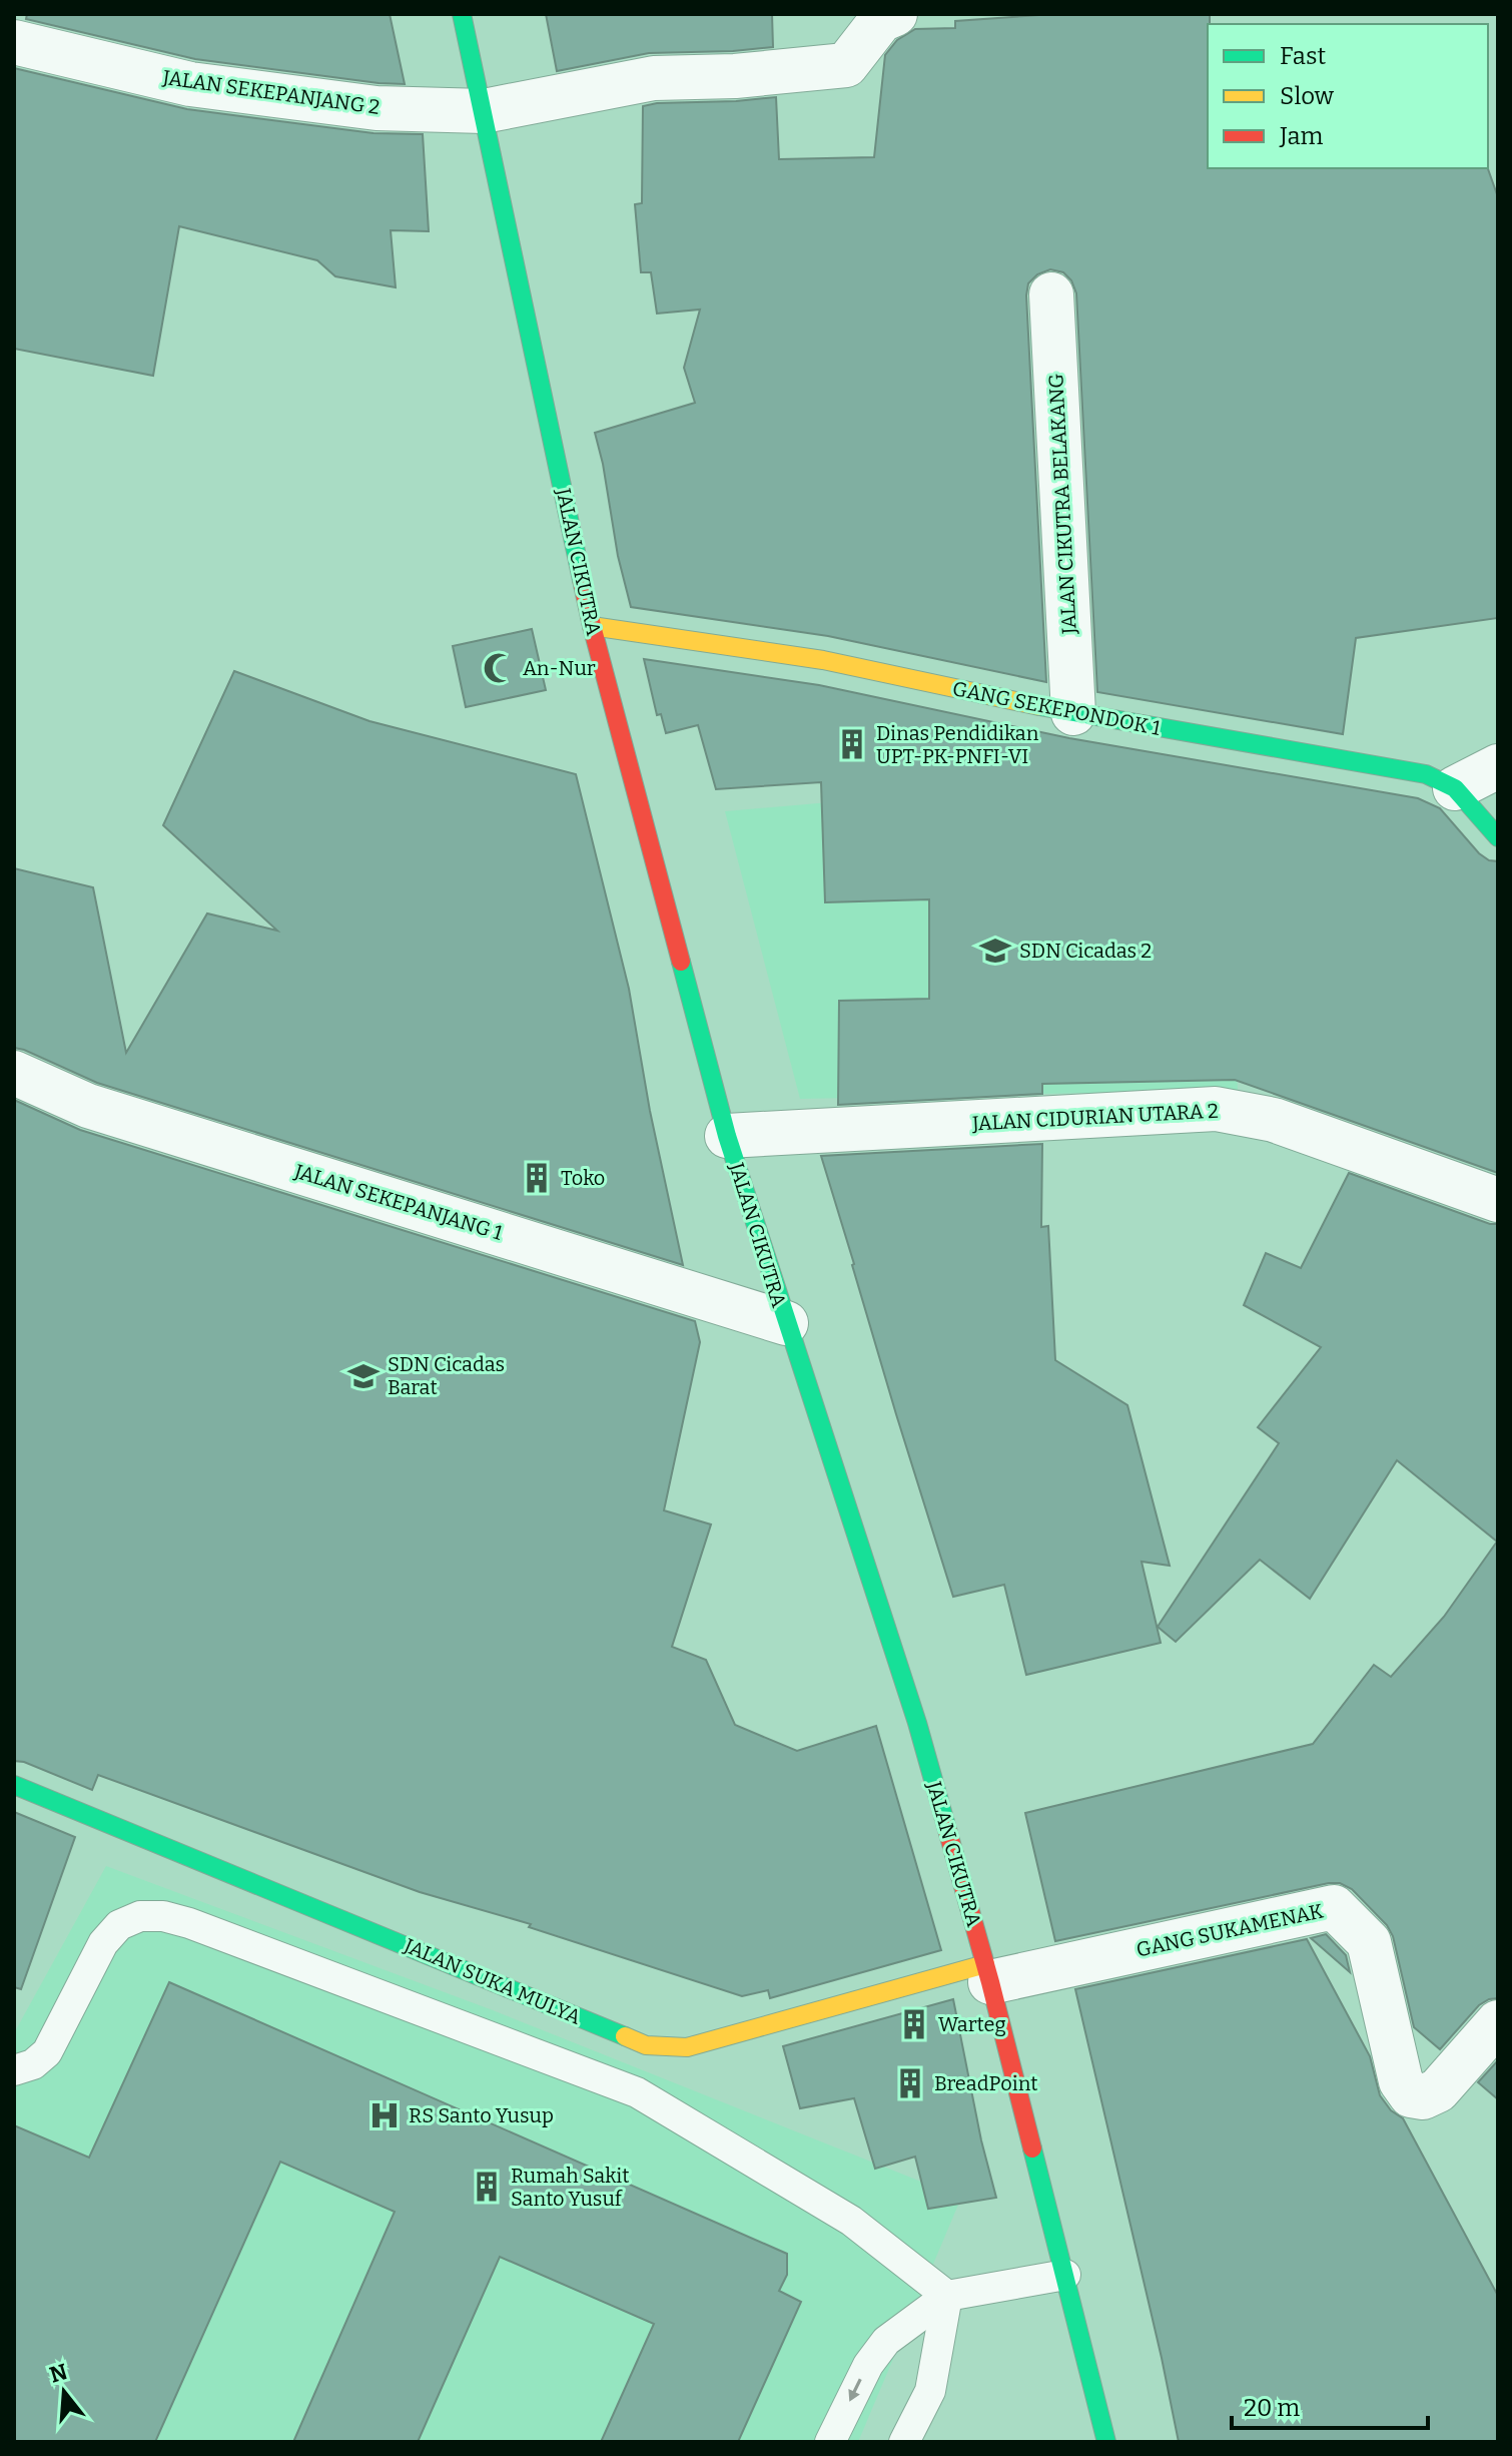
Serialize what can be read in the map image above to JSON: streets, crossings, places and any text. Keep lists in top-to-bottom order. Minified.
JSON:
{"streets":{"main road":["JALAN CIKUTRA","GANG SEKEPONDOK 1","JALAN SUKA MULYA"],"street":["JALAN SEKEPANJANG 2","JALAN CIKUTRA BELAKANG","JALAN CIDURIAN UTARA 2","JALAN SEKEPANJANG 1","GANG SUKAMENAK"]},"crossings":[["JALAN SEKEPANJANG 2","JALAN CIKUTRA"],["JALAN CIKUTRA BELAKANG","GANG SEKEPONDOK 1"],["JALAN CIKUTRA","GANG SEKEPONDOK 1"],["JALAN CIKUTRA","JALAN CIDURIAN UTARA 2"],["JALAN CIKUTRA","JALAN SEKEPANJANG 1"],["JALAN CIKUTRA","GANG SUKAMENAK"],["JALAN CIKUTRA","JALAN SUKA MULYA"],["GANG SUKAMENAK","JALAN SUKA MULYA"]],"places":{"mosque":["An-Nur"],"building":["Dinas Pendidikan UPT-PK-PNFI-VI","Toko","Warteg","BreadPoint","Rumah Sakit Santo Yusuf"],"school or university":["SDN Cicadas 2","SDN Cicadas Barat"],"hospital":["RS Santo Yusup"]},"legend":["Fast","Slow","Jam"],"scale_bar":"20 m","north":"top"}
